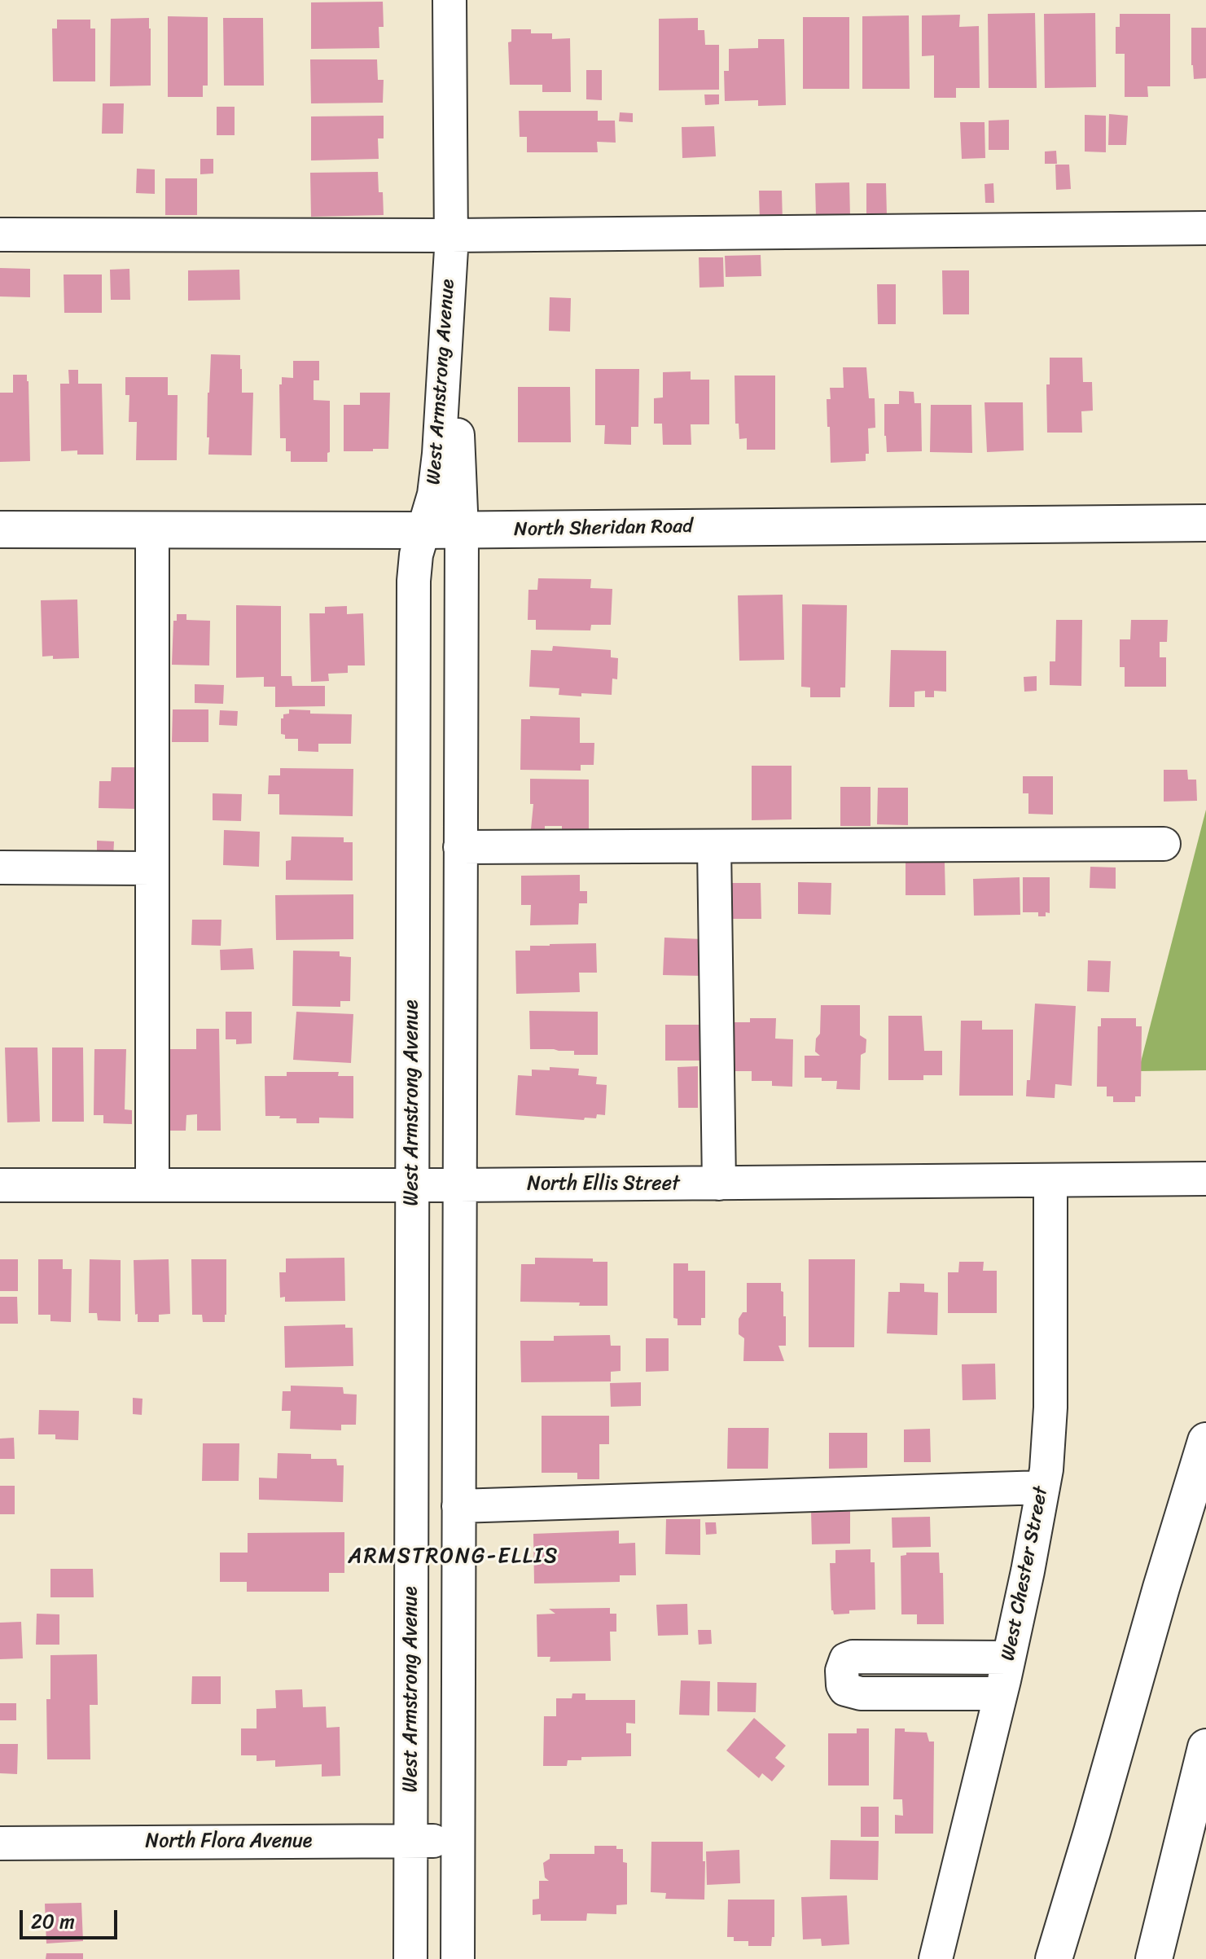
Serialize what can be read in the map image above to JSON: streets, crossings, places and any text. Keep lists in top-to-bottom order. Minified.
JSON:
{"streets":{"main road":["North Sheridan Road"],"street":["West Armstrong Avenue","North Ellis Street","West Chester Street","North Flora Avenue"]},"crossings":[["West Armstrong Avenue","North Sheridan Road"],["West Armstrong Avenue","North Ellis Street"],["West Armstrong Avenue","North Flora Avenue"],["North Ellis Street","West Chester Street"]],"districts":["ARMSTRONG-ELLIS"],"scale_bar":"20 m"}
